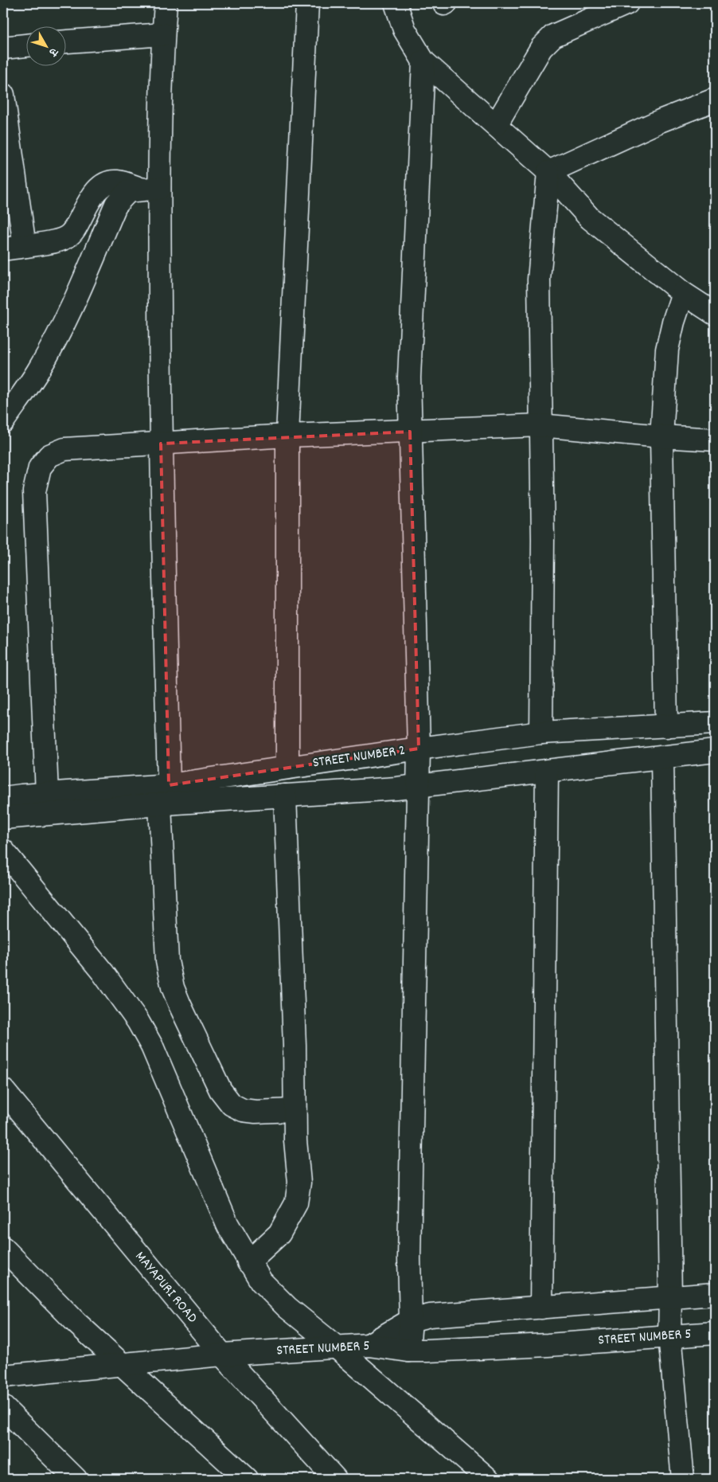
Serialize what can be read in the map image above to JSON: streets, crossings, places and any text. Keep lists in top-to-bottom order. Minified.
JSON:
{"streets":{"street":["STREET NUMBER 2","MAYAPURI ROAD","STREET NUMBER 5"]},"crossings":[["MAYAPURI ROAD","STREET NUMBER 5"]],"north":"bottom right"}
